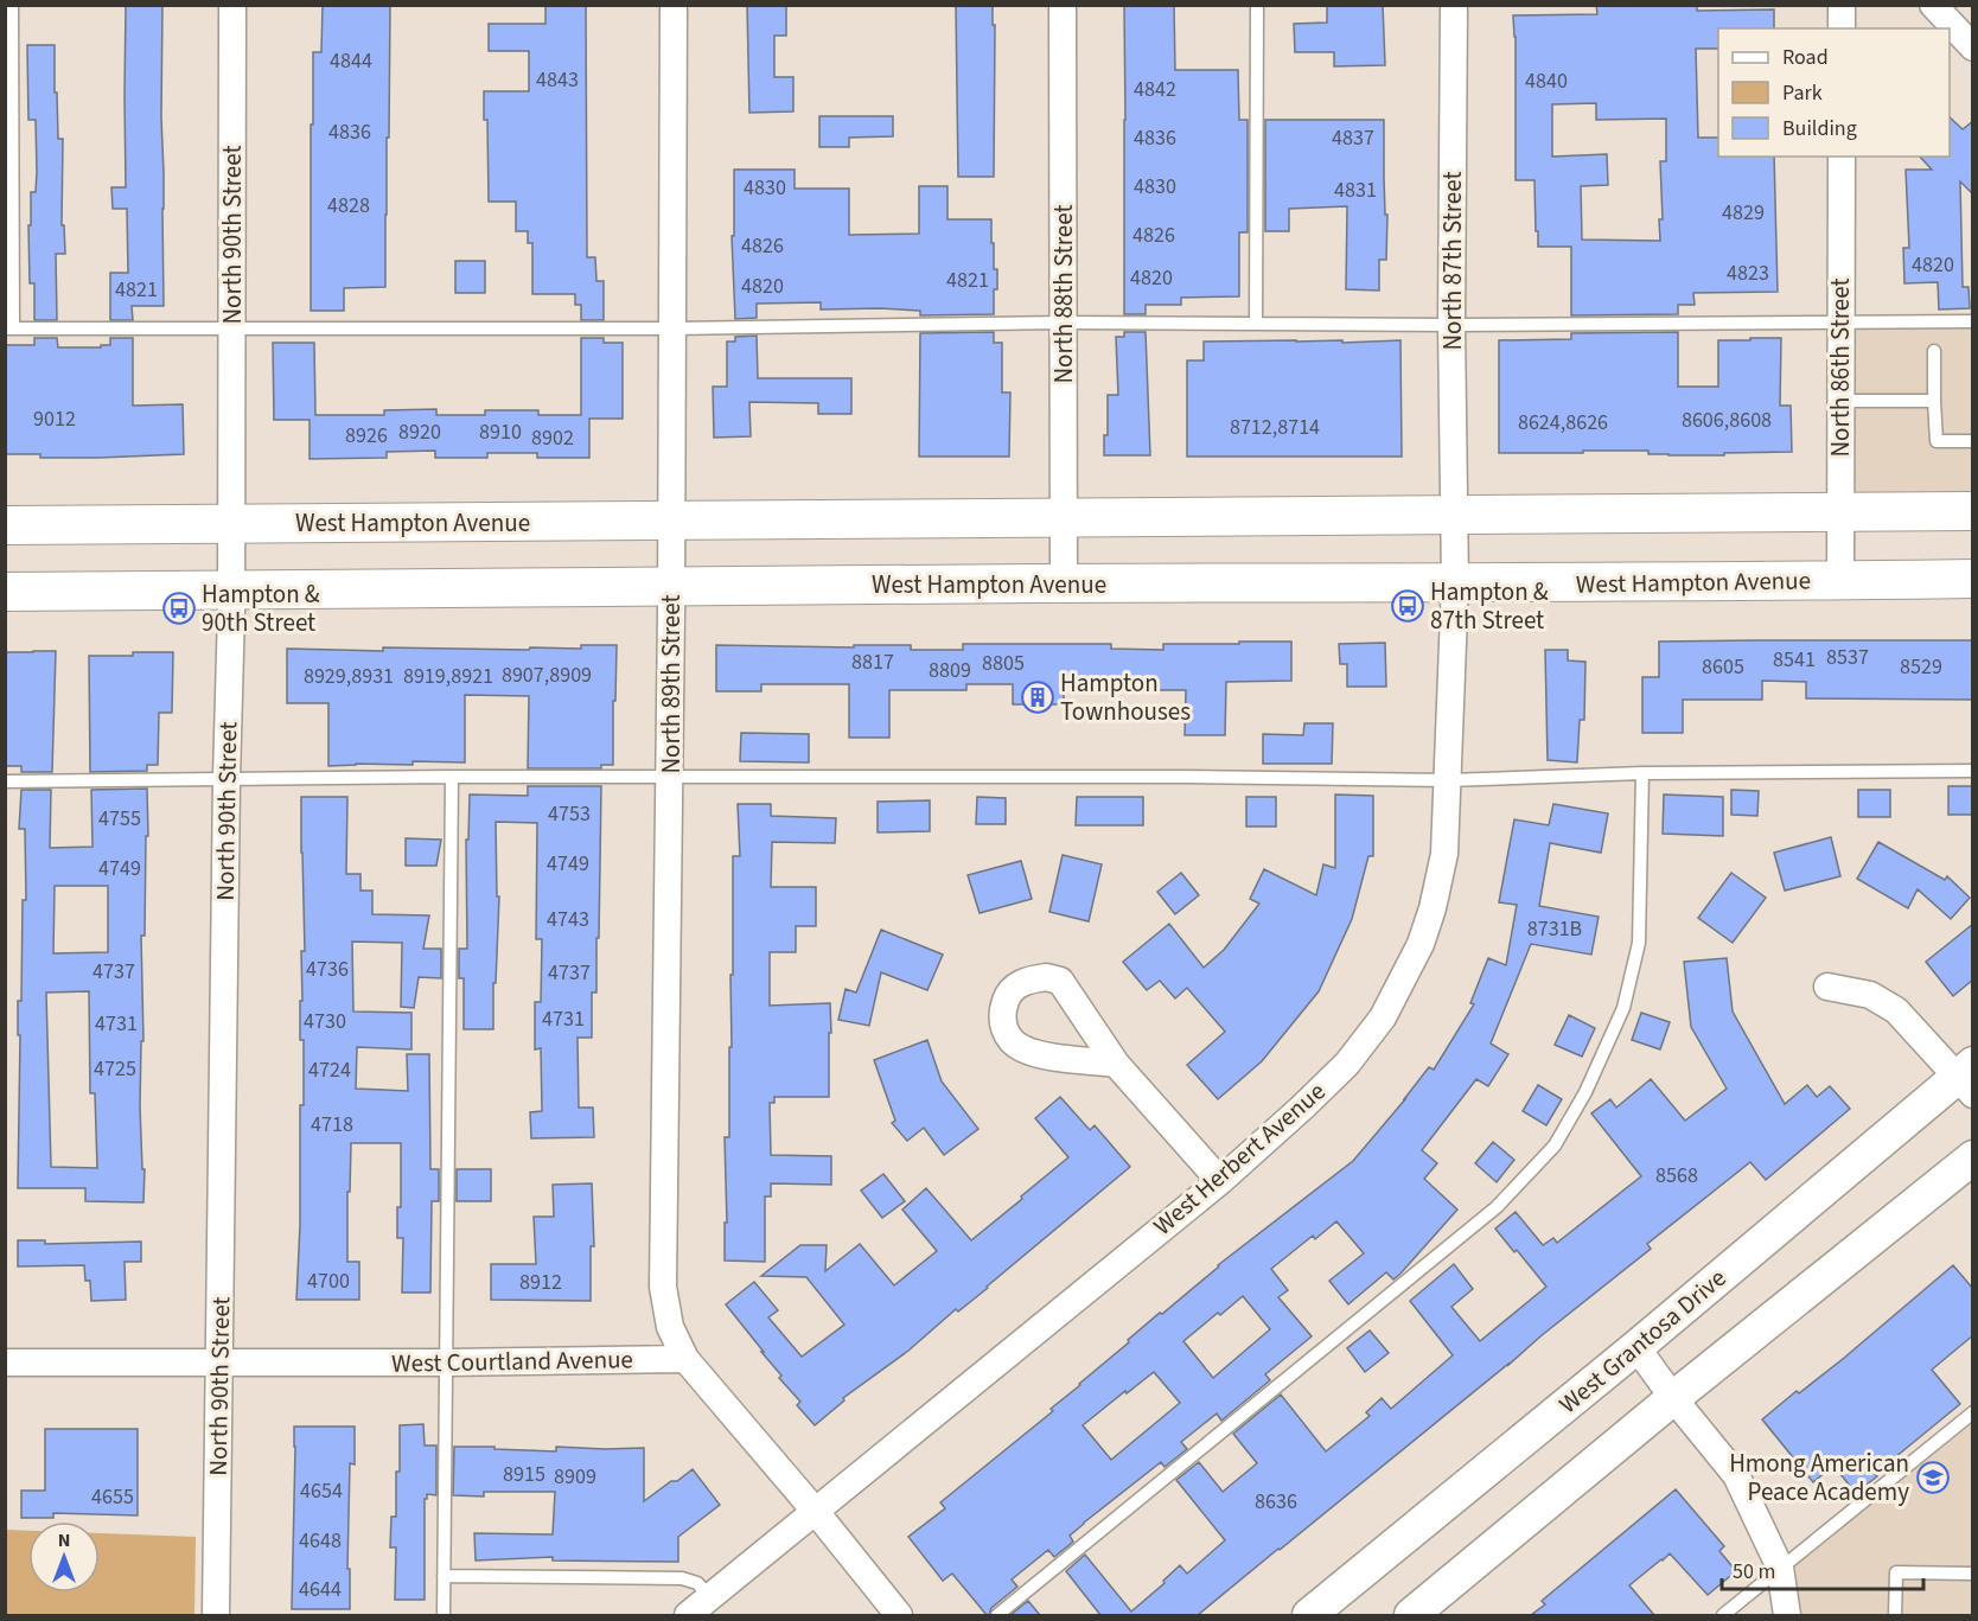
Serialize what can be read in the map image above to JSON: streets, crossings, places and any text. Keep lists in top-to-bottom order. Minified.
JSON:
{"streets":{"main road":["West Hampton Avenue"],"street":["North 90th Street","North 87th Street","North 88th Street","North 86th Street","North 89th Street","West Herbert Avenue","West Grantosa Drive","West Courtland Avenue"]},"crossings":[["North 90th Street","West Hampton Avenue"],["North 90th Street","West Courtland Avenue"],["North 87th Street","West Hampton Avenue"],["North 87th Street","West Herbert Avenue"],["North 88th Street","West Hampton Avenue"],["North 86th Street","West Hampton Avenue"],["West Hampton Avenue","North 89th Street"],["West Hampton Avenue","West Herbert Avenue"],["North 89th Street","West Courtland Avenue"]],"places":{"bus stop":["Hampton & 87th Street","Hampton & 90th Street"],"building":["Hampton Townhouses"],"school or university":["Hmong American Peace Academy"]},"house_numbers":["4844","4843","4840","4842","4836","4836","4837","4830","4830","4831","4828","4829","4826","4826","4820","4823","4820","4821","4820","4821","9012","8606,8608","8624,8626","8712,8714","8920","8910","8926","8902","8537","8541","8817","8805","8605","8529","8809","8907,8909","8929,8931","8919,8921","4753","4755","4749","4749","4743","8731B","4736","4737","4737","4731","4730","4731","4725","4724","4718","8568","4700","8912","8915","8909","4654","4655","8636","4648","4644"],"legend":["Road","Park","Building"],"scale_bar":"50 m","north":"top"}
